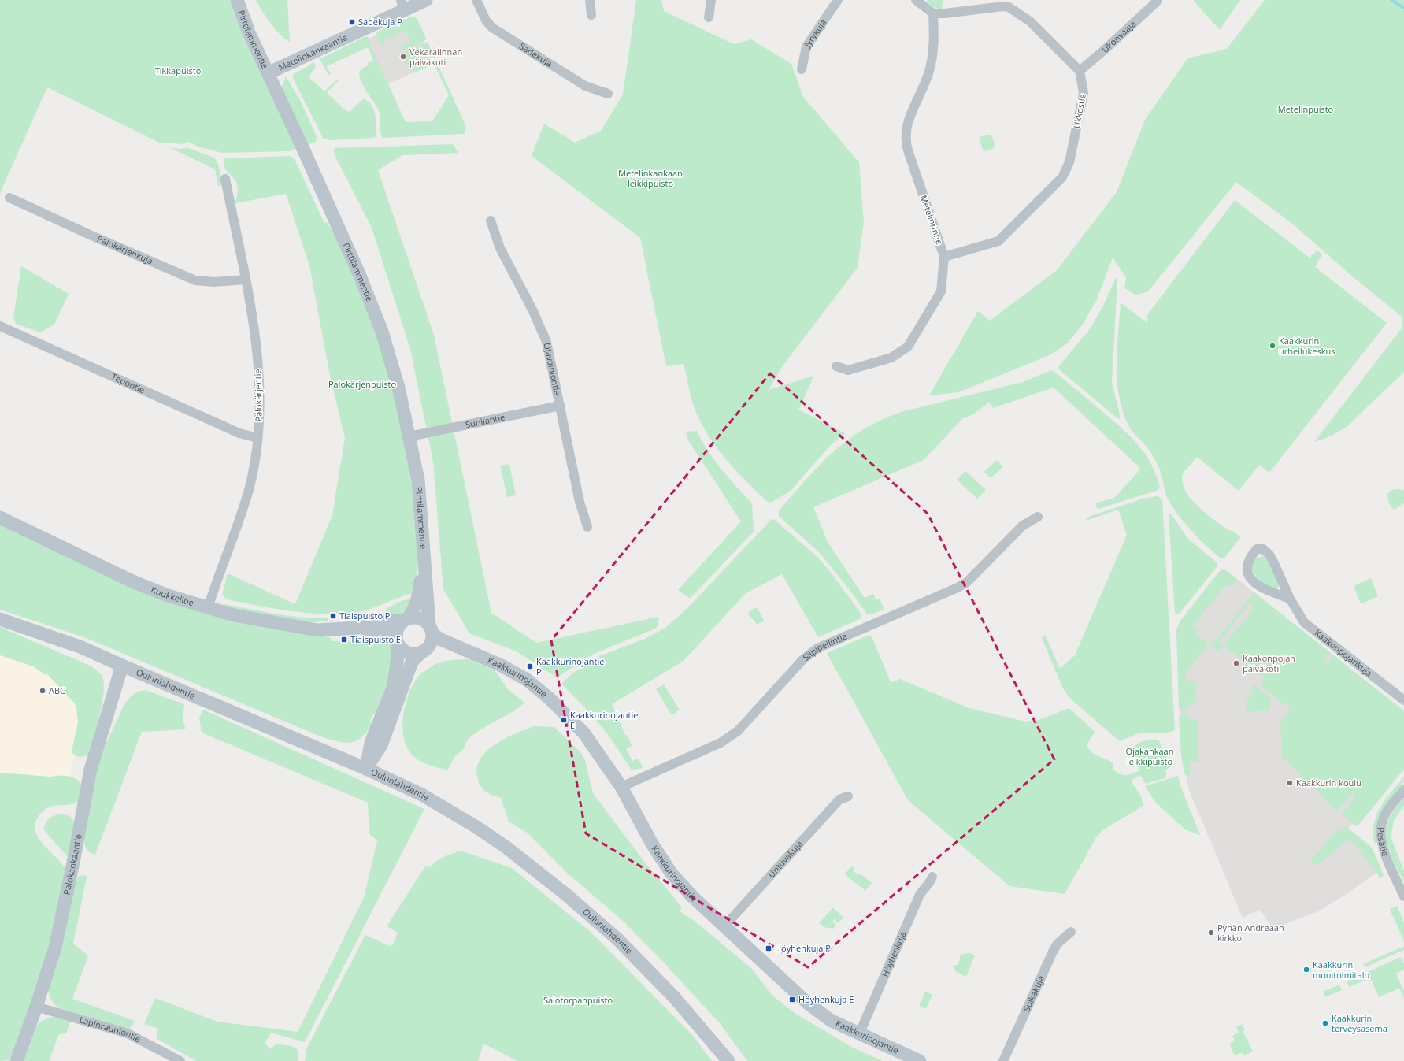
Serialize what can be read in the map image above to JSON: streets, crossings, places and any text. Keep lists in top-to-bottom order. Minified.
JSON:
{"streets":{"street":["Jyrykuja","Ukonvaaja","Pirttilammentie","Metelinkankaantie","Sadekuja","Ukkostie","Metelinrinne","Palokärjenkuja","Ojavainiontie","Tepontie","Palokärjentie","Sunilantie","Kuukkelitie","Siipipeilintie","Kaakonpojankuja","Kaakkurinojantie","Oulunlahdentie","Pesätie","Untuvakuja","Palokankaantie","Höyhenkuja","Sulkakuja","Lapinrauniontie"]},"crossings":[["Ukonvaaja","Ukkostie"],["Pirttilammentie","Metelinkankaantie"],["Pirttilammentie","Sunilantie"],["Pirttilammentie","Kuukkelitie"],["Pirttilammentie","Kaakkurinojantie"],["Ukkostie","Metelinrinne"],["Palokärjenkuja","Palokärjentie"],["Ojavainiontie","Sunilantie"],["Tepontie","Palokärjentie"],["Palokärjentie","Kuukkelitie"],["Kuukkelitie","Kaakkurinojantie"],["Siipipeilintie","Kaakkurinojantie"],["Kaakkurinojantie","Untuvakuja"],["Kaakkurinojantie","Höyhenkuja"],["Oulunlahdentie","Palokankaantie"],["Palokankaantie","Lapinrauniontie"]],"parks":["Tikkapuisto","Metelinpuisto","Metelinkankaan leikkipuisto","Palokärjenpuisto","Ojakankaan leikkipuisto","Salotorpanpuisto"],"places":{"transit":["Sadekuja P","Tiaispuisto P","Tiaispuisto E","Kaakkurinojantie P","Kaakkurinojantie E","Höyhenkuja P","Höyhenkuja E"],"other":["Vekaralinnan päiväkoti","Kaakkurin urheilukeskus","Kaakonpojan päiväkoti","ABC","Kaakkurin koulu","Pyhän Andreaan kirkko","Kaakkurin monitoimitalo","Kaakkurin terveysasema"]}}
